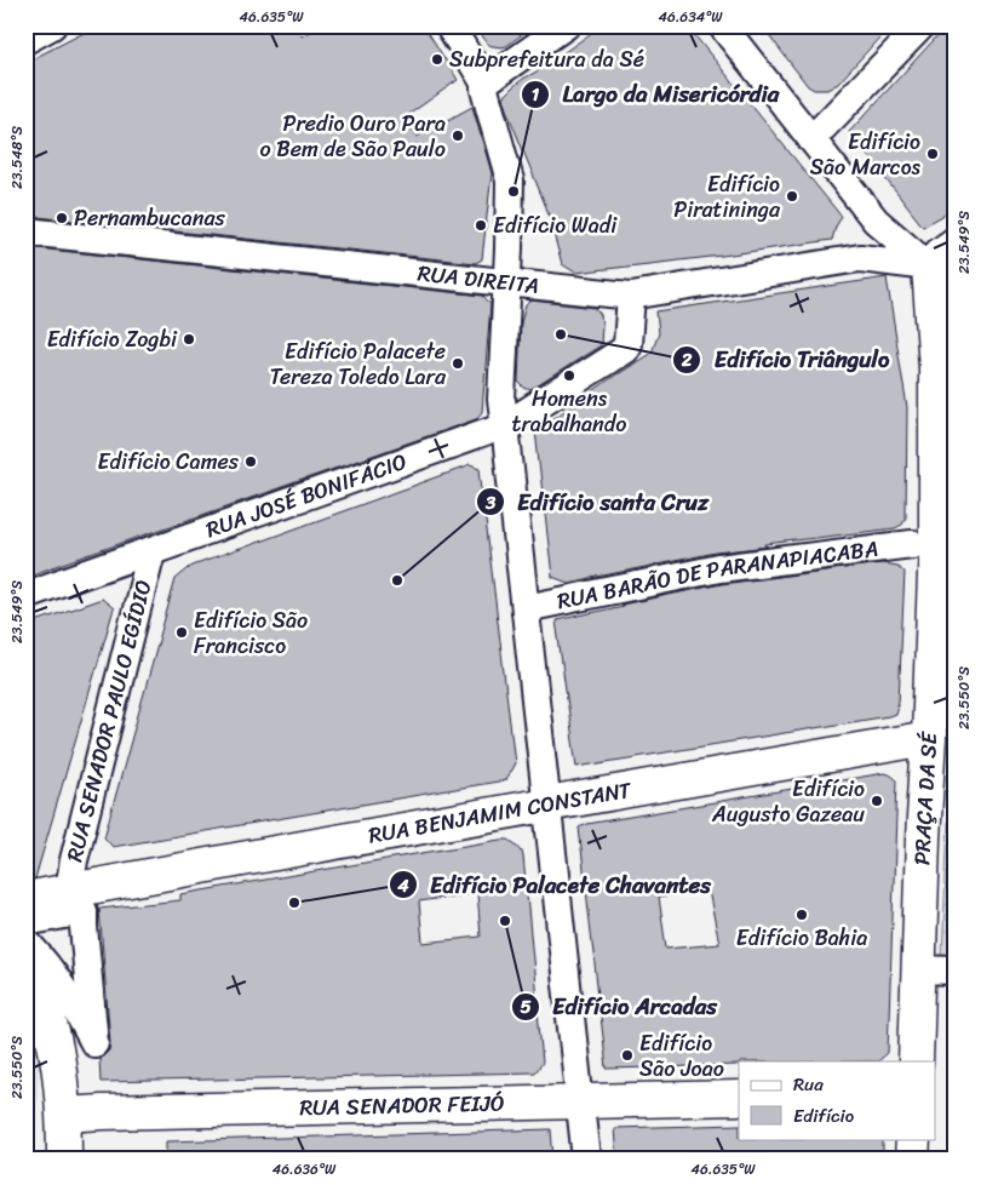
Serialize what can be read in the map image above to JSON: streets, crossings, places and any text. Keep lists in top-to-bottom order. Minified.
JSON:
{"streets":{"main road":["PRAÇA DA SÉ","RUA BENJAMIM CONSTANT","RUA SENADOR FEIJÓ"],"street":["RUA DIREITA","RUA JOSÉ BONIFÁCIO","RUA BARÃO DE PARANAPIACABA","RUA SENADOR PAULO EGÍDIO"]},"crossings":[["RUA DIREITA","RUA JOSÉ BONIFÁCIO"],["RUA DIREITA","PRAÇA DA SÉ"],["RUA JOSÉ BONIFÁCIO","RUA SENADOR PAULO EGÍDIO"],["RUA SENADOR PAULO EGÍDIO","RUA BENJAMIM CONSTANT"],["PRAÇA DA SÉ","RUA BENJAMIM CONSTANT"]],"places":["Subprefeitura da Sé","Predio Ouro Para o Bem de São Paulo","Edifício São Marcos","Largo da Misericórdia","Edifício Piratininga","Pernambucanas","Edifício Wadi","Edifício Triângulo","Edifício Zogbi","Edifício Palacete Tereza Toledo Lara","Homens trabalhando","Edifício Cames","Edifício santa Cruz","Edifício São Francisco","Edifício Augusto Gazeau","Edifício Palacete Chavantes","Edifício Bahia","Edifício Arcadas","Edifício São Joao"],"legend":["Rua","Edifício"],"coordinates":["46.635°W","46.634°W","23.548°S","23.549°S","23.550°S","46.636°W"]}
